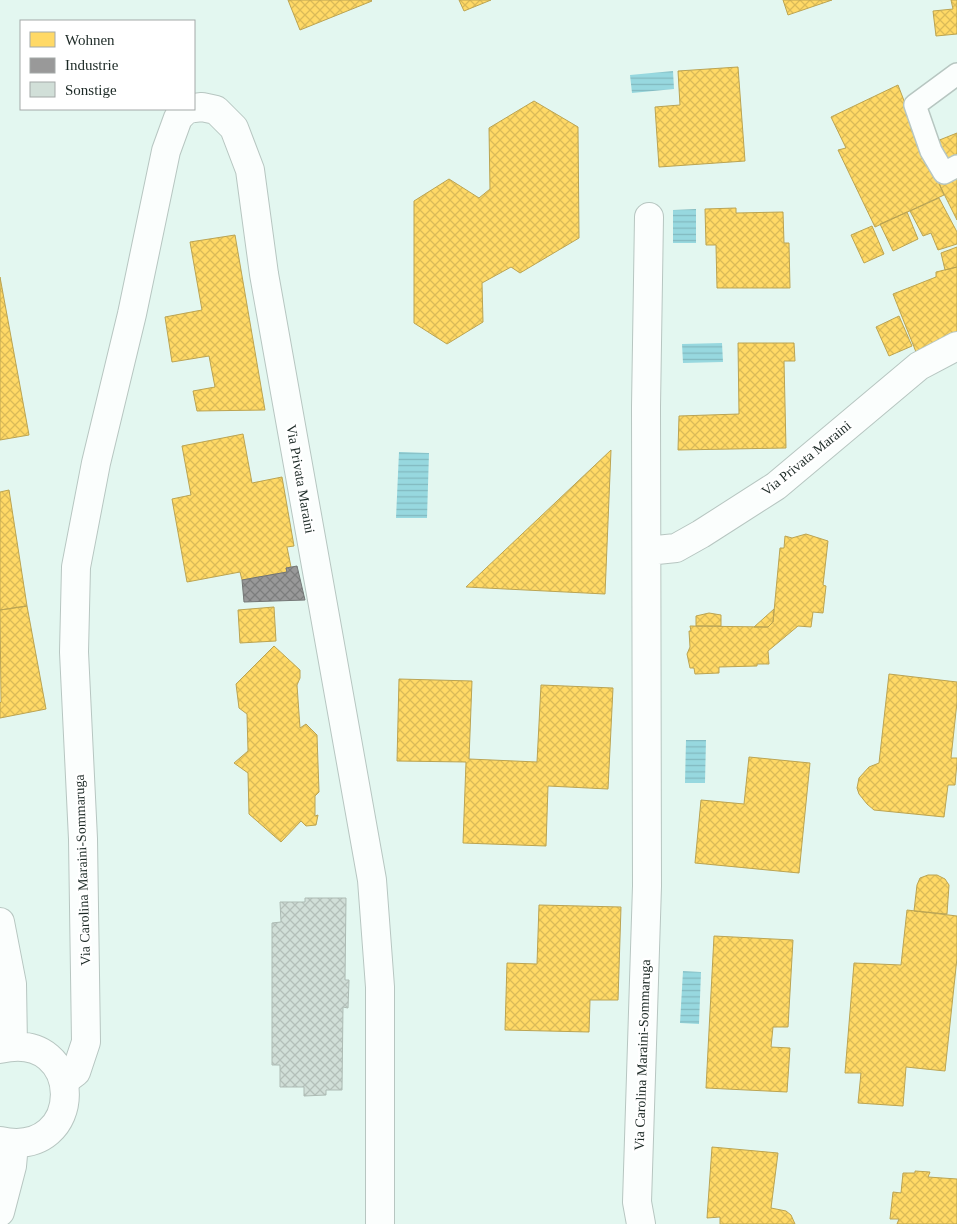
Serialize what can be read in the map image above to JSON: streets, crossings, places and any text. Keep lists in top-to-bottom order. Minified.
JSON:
{"streets":{"street":["Via Privata Maraini","Via Carolina Maraini-Sommaruga"]},"crossings":[["Via Privata Maraini","Via Carolina Maraini-Sommaruga"]],"legend":["Wohnen","Industrie","Sonstige"]}
